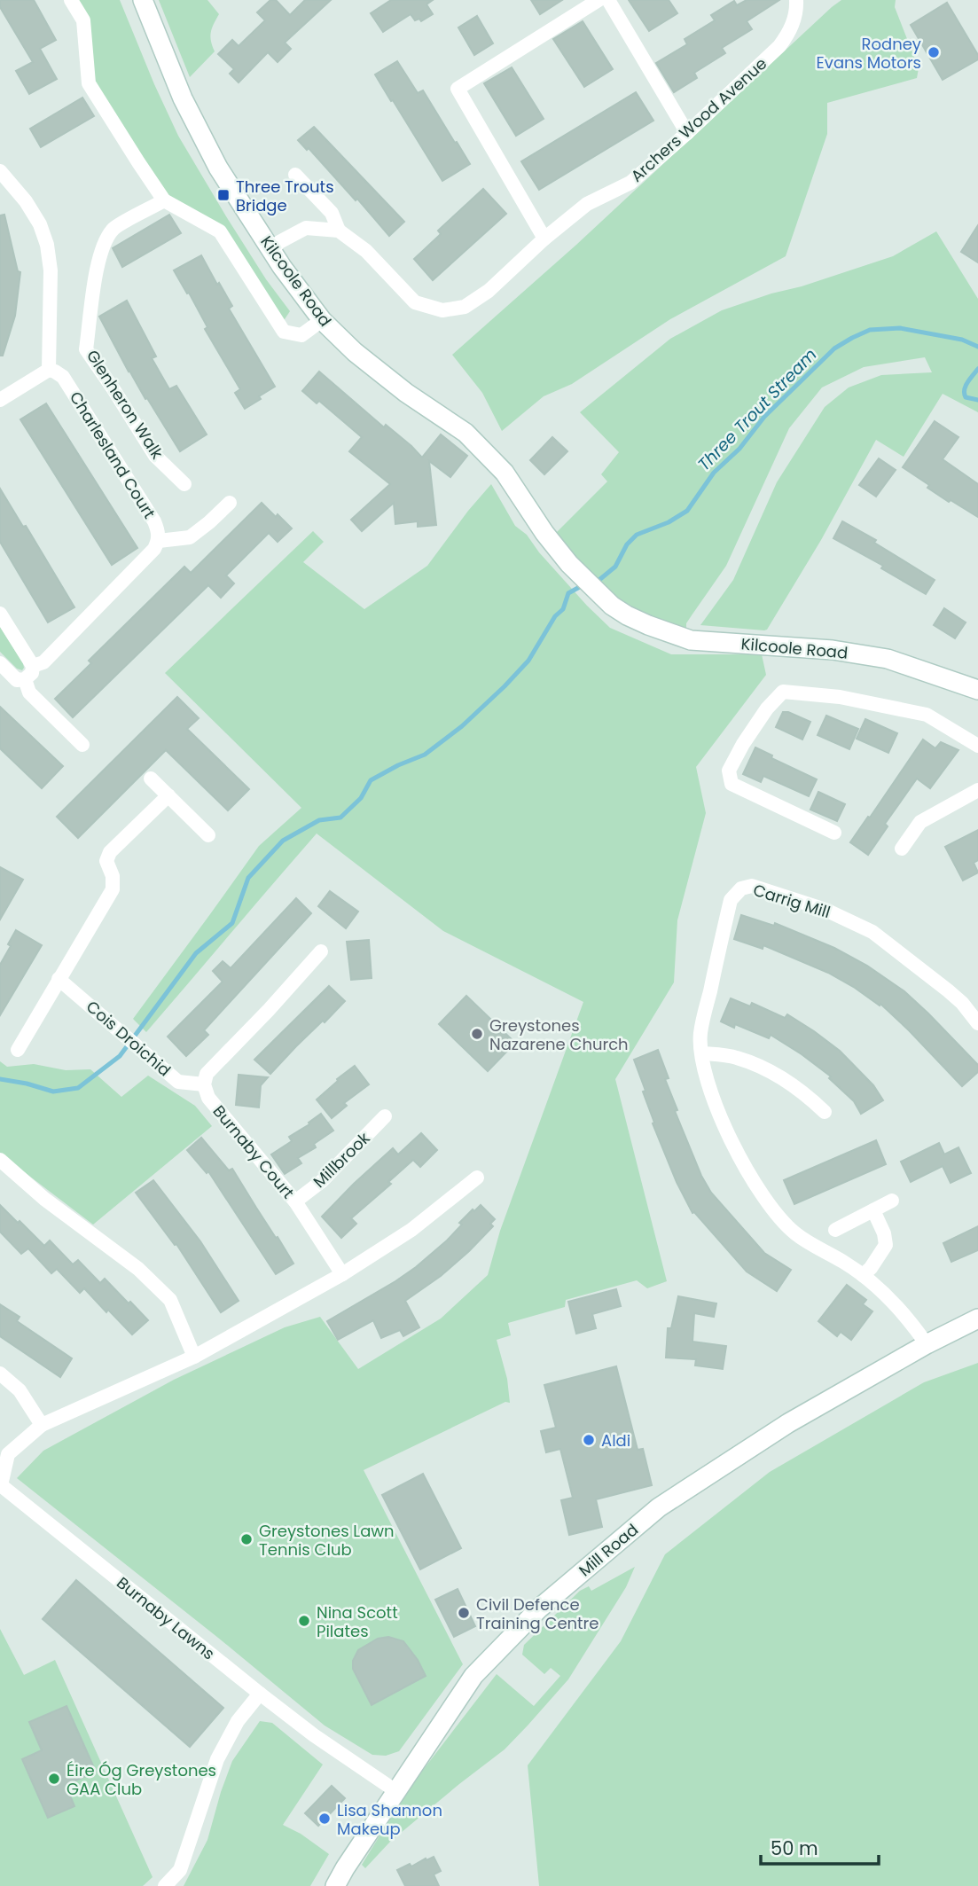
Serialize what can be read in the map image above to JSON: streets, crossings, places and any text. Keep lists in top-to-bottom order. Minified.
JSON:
{"streets":{"main road":["Kilcoole Road","Mill Road"],"street":["Archers Wood Avenue","Glenheron Walk","Charlesland Court","Carrig Mill","Cois Droichid","Burnaby Court","Millbrook","Burnaby Lawns"]},"crossings":[["Carrig Mill","Mill Road"],["Cois Droichid","Burnaby Court"],["Burnaby Court","Millbrook"],["Burnaby Court","Burnaby Lawns"],["Mill Road","Burnaby Lawns"]],"water":["Three Trout Stream"],"places":{"other":["Rodney Evans Motors","Greystones Nazarene Church","Aldi","Greystones Lawn Tennis Club","Civil Defence Training Centre","Nina Scott Pilates","Éire Óg Greystones GAA Club","Lisa Shannon Makeup"],"transit":["Three Trouts Bridge"]},"scale_bar":"50 m"}
